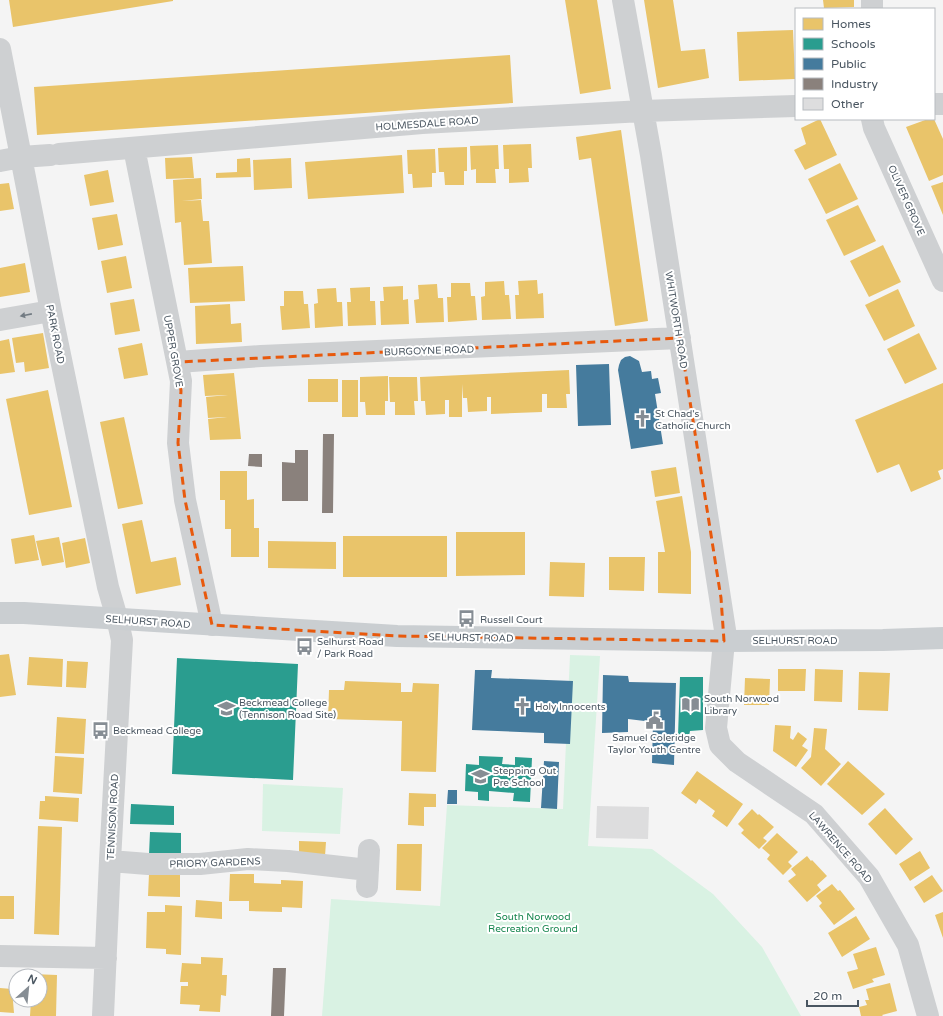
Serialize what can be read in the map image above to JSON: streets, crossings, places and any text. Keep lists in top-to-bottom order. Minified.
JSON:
{"streets":{"main road":["SELHURST ROAD"],"street":["HOLMESDALE ROAD","OLIVER GROVE","WHITWORTH ROAD","PARK ROAD","BURGOYNE ROAD","UPPER GROVE","TENNISON ROAD","LAWRENCE ROAD","PRIORY GARDENS"]},"crossings":[["HOLMESDALE ROAD","WHITWORTH ROAD"],["HOLMESDALE ROAD","PARK ROAD"],["HOLMESDALE ROAD","UPPER GROVE"],["WHITWORTH ROAD","BURGOYNE ROAD"],["WHITWORTH ROAD","SELHURST ROAD"],["WHITWORTH ROAD","LAWRENCE ROAD"],["PARK ROAD","SELHURST ROAD"],["PARK ROAD","TENNISON ROAD"],["BURGOYNE ROAD","UPPER GROVE"],["UPPER GROVE","SELHURST ROAD"],["SELHURST ROAD","TENNISON ROAD"],["SELHURST ROAD","LAWRENCE ROAD"],["TENNISON ROAD","PRIORY GARDENS"]],"parks":["South Norwood Recreation Ground"],"places":{"church":["St Chad's Catholic Church","Holy Innocents"],"bus stop":["Russell Court","Selhurst Road / Park Road","Beckmead College"],"library":["South Norwood Library"],"school or university":["Beckmead College (Tennison Road Site)","Stepping Out Pre School"],"public building":["Samuel Coleridge Taylor Youth Centre"]},"legend":["Homes","Schools","Public","Industry","Other"],"scale_bar":"20 m","north":"top right"}
